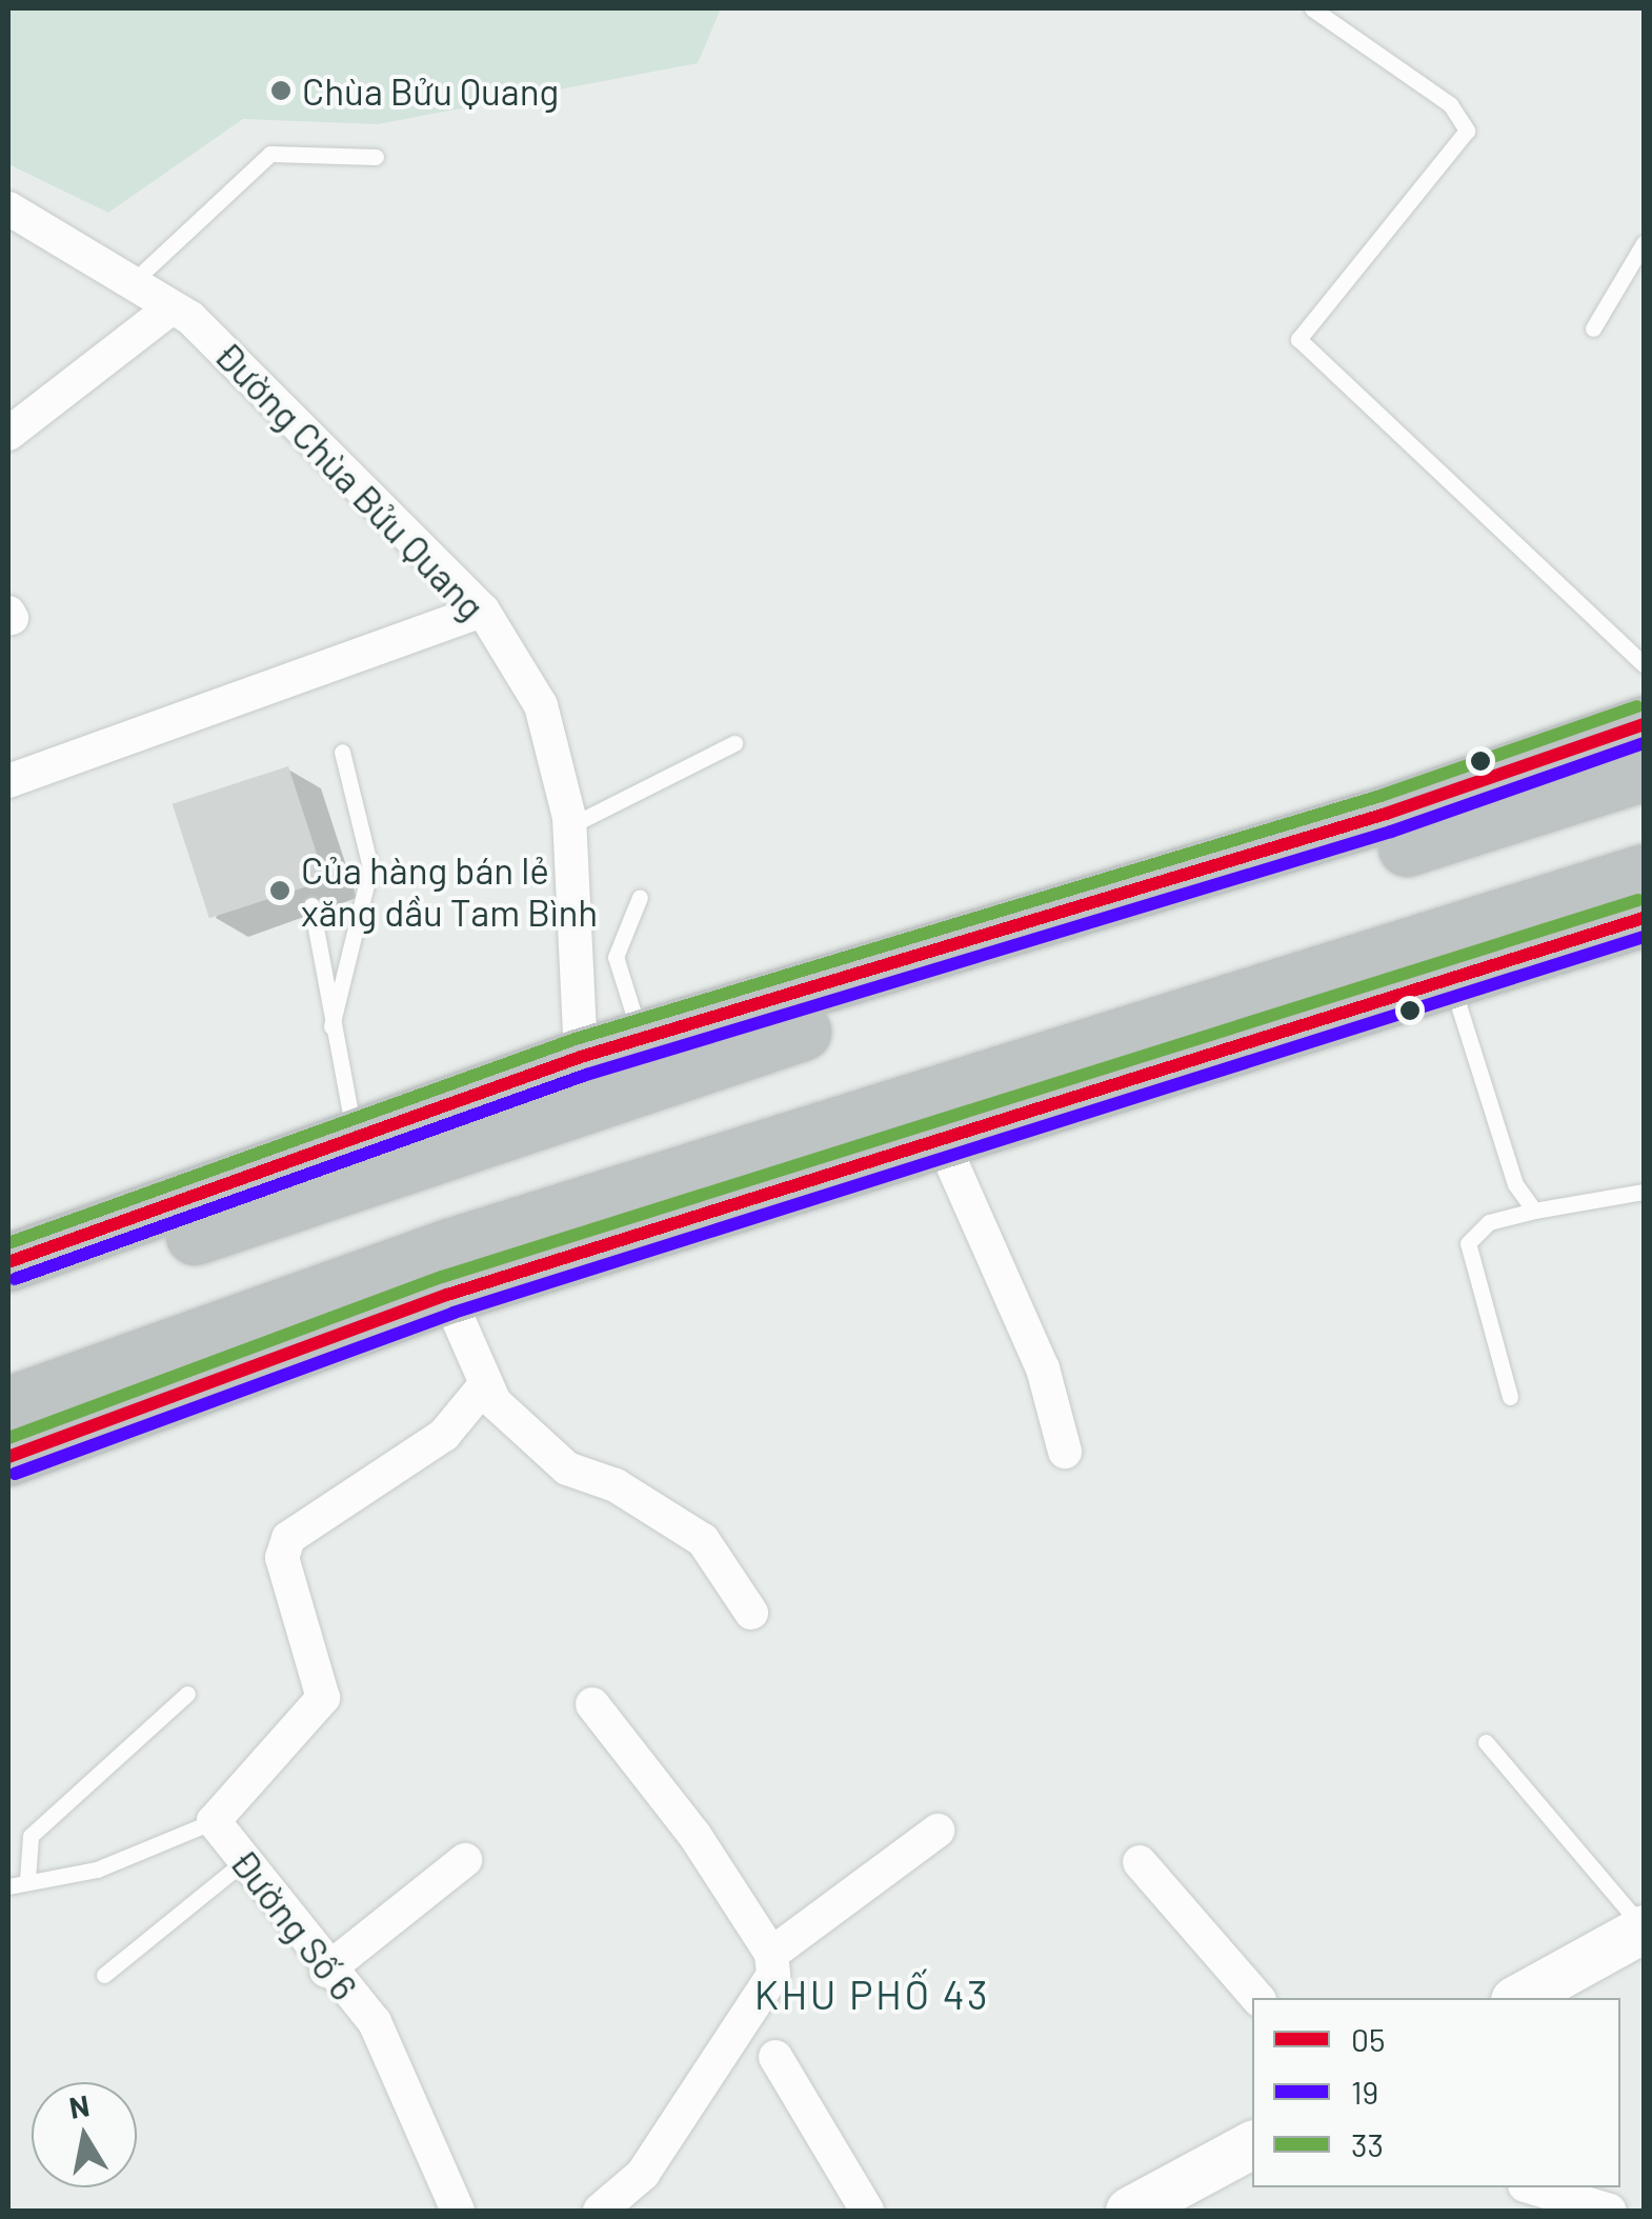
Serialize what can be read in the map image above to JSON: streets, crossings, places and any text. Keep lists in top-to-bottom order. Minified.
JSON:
{"streets":{"street":["Đường Chùa Bửu Quang","Đường Số 6"]},"districts":["KHU PHỐ 43"],"places":["Chùa Bửu Quang","Của hàng bán lẻ xăng dầu Tam Bình"],"lines":["transit line 33","transit line 05","transit line 19"],"legend":["05","19","33"],"north":"top"}
